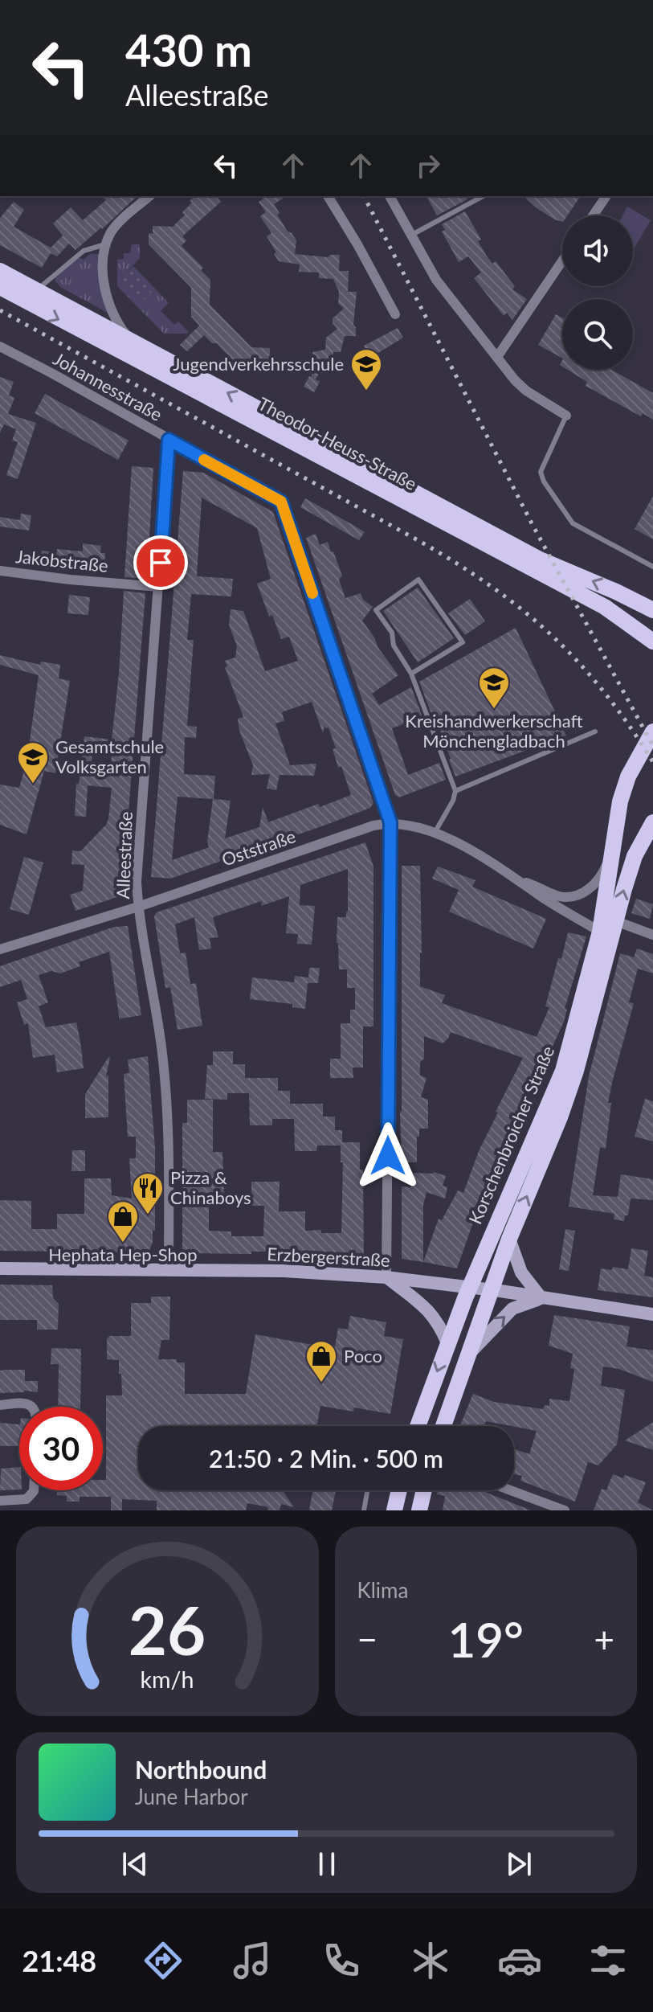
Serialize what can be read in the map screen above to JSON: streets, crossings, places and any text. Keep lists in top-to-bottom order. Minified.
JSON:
{"streets":{"main road":["Theodor-Heuss-Straße","Korschenbroicher Straße","Erzbergerstraße"],"street":["Johannesstraße","Jakobstraße","Oststraße","Alleestraße"]},"crossings":[["Johannesstraße","Oststraße"],["Johannesstraße","Alleestraße"],["Johannesstraße","Erzbergerstraße"],["Jakobstraße","Alleestraße"],["Oststraße","Alleestraße"],["Oststraße","Korschenbroicher Straße"],["Alleestraße","Erzbergerstraße"],["Korschenbroicher Straße","Erzbergerstraße"]],"places":{"school or university":["Jugendverkehrsschule","Kreishandwerkerschaft Mönchengladbach","Gesamtschule Volksgarten"],"restaurant":["Pizza & Chinaboys"],"shop":["Hephata Hep-Shop","Poco"]},"page":{"turn":["430 m","Alleestraße"],"limit":"30","trip":"21:50 · 2 Min. · 500 m","tile":"Klima","heat":["−","19°","+"],"song":["Northbound","June Harbor"],"tabs":"21:48","gauge":["26","km/h"]}}
